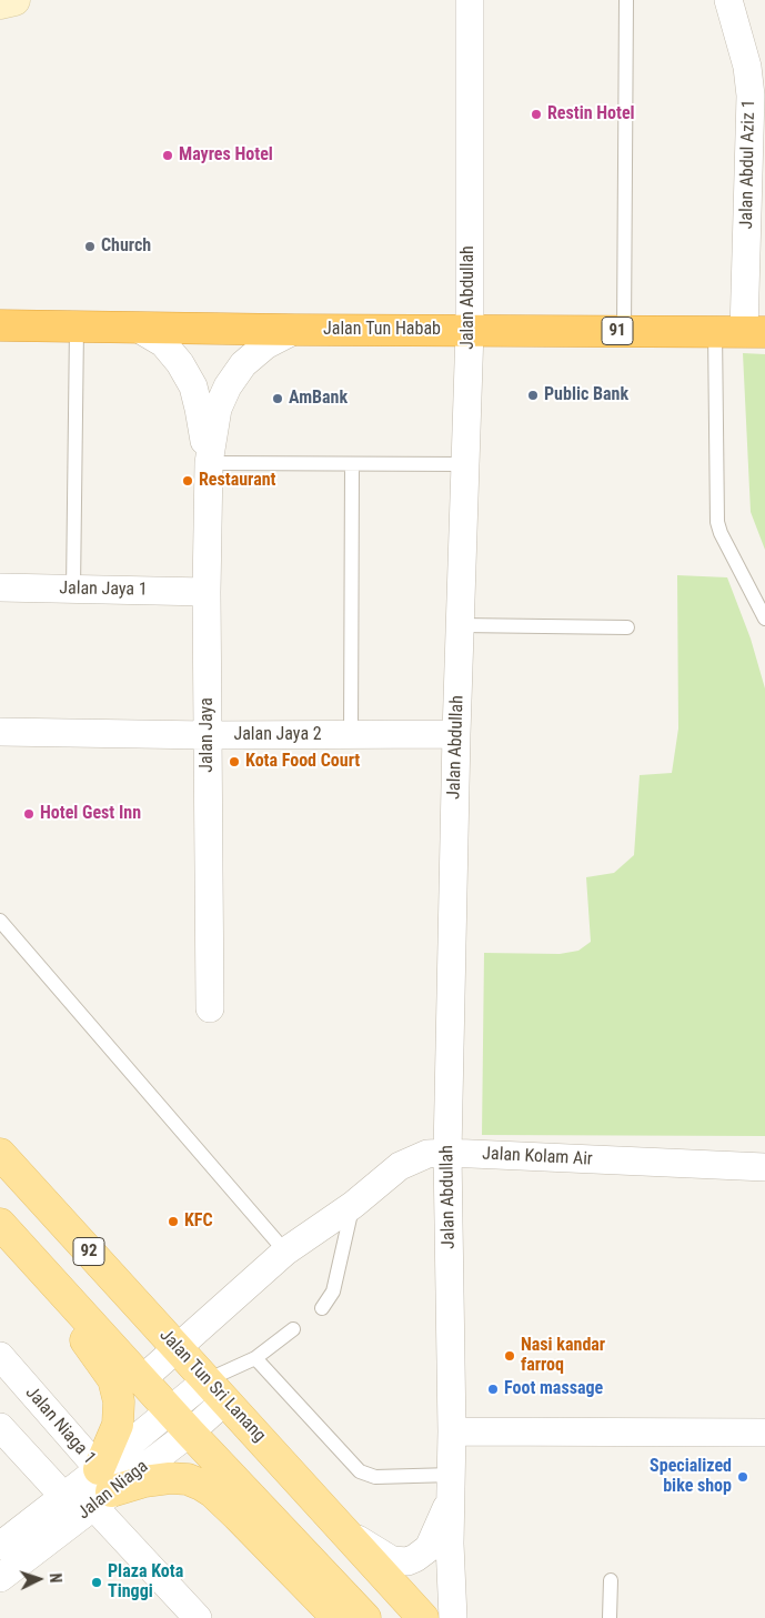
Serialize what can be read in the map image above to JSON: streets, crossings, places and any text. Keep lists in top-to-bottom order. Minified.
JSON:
{"streets":{"highway":["Jalan Tun Habab","91"],"main road":["92","Jalan Tun Sri Lanang"],"street":["Jalan Abdul Aziz 1","Jalan Abdullah","Jalan Jaya 1","Jalan Jaya","Jalan Jaya 2","Jalan Kolam Air","Jalan Niaga 1","Jalan Niaga"]},"crossings":[["Jalan Abdul Aziz 1","Jalan Tun Habab"],["Jalan Abdullah","Jalan Tun Habab"],["Jalan Abdullah","Jalan Jaya 2"],["Jalan Abdullah","Jalan Kolam Air"],["Jalan Abdullah","Jalan Tun Sri Lanang"],["Jalan Tun Habab","Jalan Jaya"],["Jalan Jaya 1","Jalan Jaya"],["Jalan Jaya","Jalan Jaya 2"],["Jalan Kolam Air","92"],["Jalan Kolam Air","Jalan Tun Sri Lanang"],["92","Jalan Niaga"],["Jalan Tun Sri Lanang","Jalan Niaga"],["Jalan Niaga 1","Jalan Niaga"]],"places":["Restin Hotel","Mayres Hotel","Church","Public Bank","AmBank","Restaurant","Kota Food Court","Hotel Gest Inn","KFC","Nasi kandar farroq","Foot massage","Specialized bike shop","Plaza Kota Tinggi"],"north":"right"}
